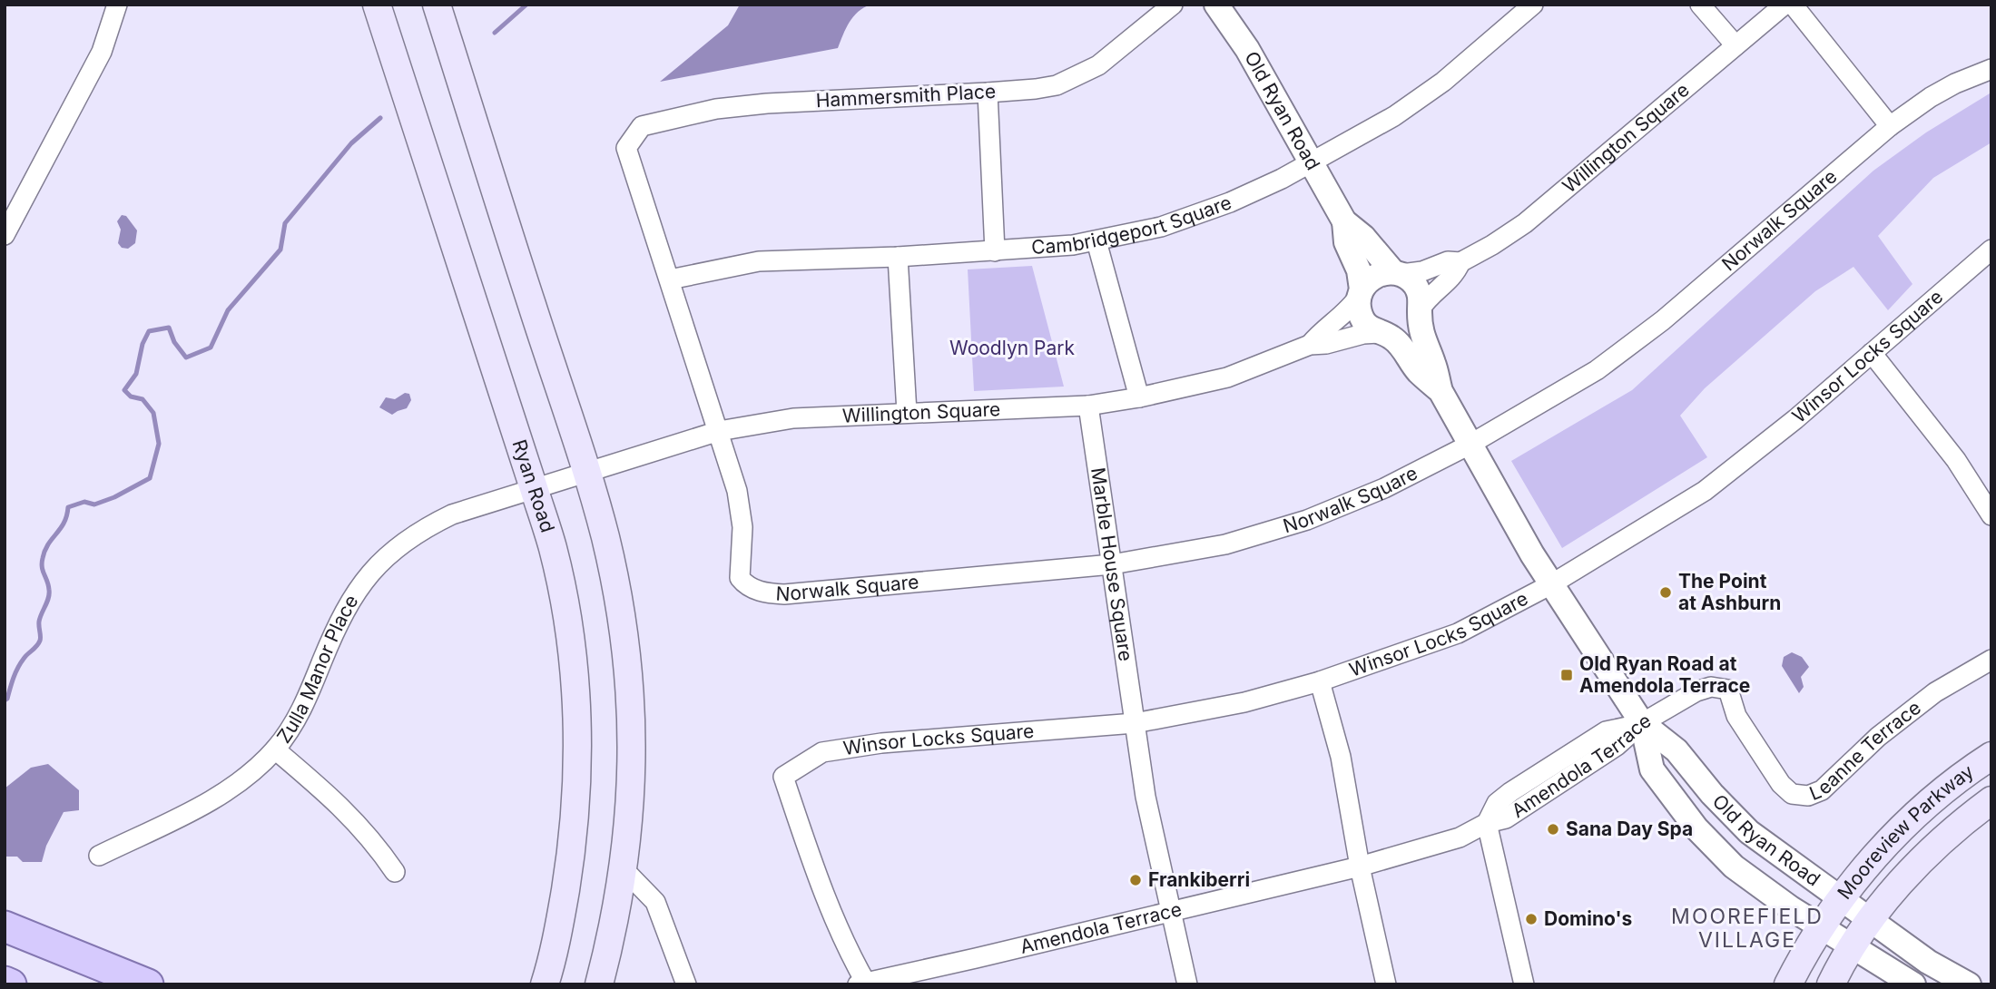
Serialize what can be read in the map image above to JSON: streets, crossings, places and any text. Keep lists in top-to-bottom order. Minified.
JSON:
{"streets":{"main road":["Ryan Road","Mooreview Parkway"],"street":["Hammersmith Place","Old Ryan Road","Willington Square","Norwalk Square","Cambridgeport Square","Winsor Locks Square","Marble House Square","Zulla Manor Place","Leanne Terrace","Amendola Terrace"]},"crossings":[["Hammersmith Place","Cambridgeport Square"],["Old Ryan Road","Willington Square"],["Old Ryan Road","Norwalk Square"],["Old Ryan Road","Cambridgeport Square"],["Old Ryan Road","Winsor Locks Square"],["Old Ryan Road","Leanne Terrace"],["Old Ryan Road","Amendola Terrace"],["Old Ryan Road","Mooreview Parkway"],["Willington Square","Norwalk Square"],["Willington Square","Ryan Road"],["Willington Square","Marble House Square"],["Willington Square","Zulla Manor Place"],["Norwalk Square","Marble House Square"],["Winsor Locks Square","Marble House Square"],["Winsor Locks Square","Amendola Terrace"],["Ryan Road","Zulla Manor Place"],["Marble House Square","Amendola Terrace"],["Leanne Terrace","Amendola Terrace"]],"districts":["MOOREFIELD VILLAGE"],"parks":["Woodlyn Park"],"places":{"other":["The Point at Ashburn","Sana Day Spa","Frankiberri","Domino's"],"transit":["Old Ryan Road at Amendola Terrace"]}}
